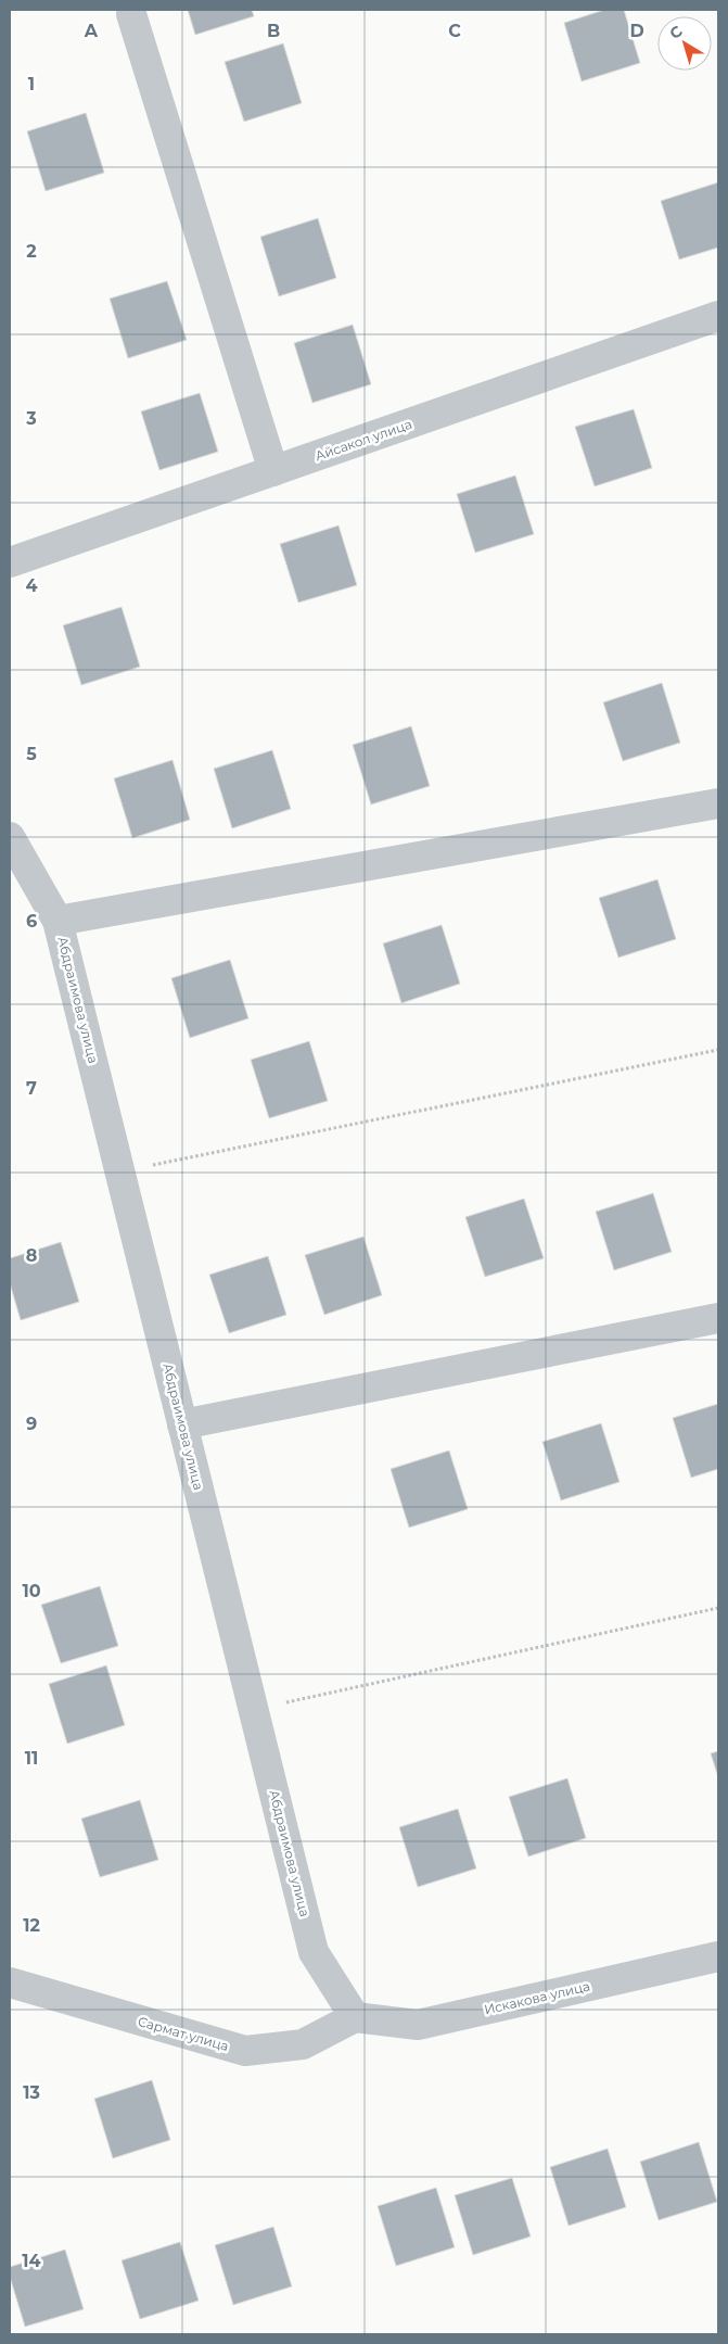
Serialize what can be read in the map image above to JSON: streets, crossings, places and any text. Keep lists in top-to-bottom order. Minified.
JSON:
{"streets":{"street":["Айсакол улица","Абдраимова улица","Искакова улица","Сармат улица"]},"crossings":[["Абдраимова улица","Искакова улица"],["Абдраимова улица","Сармат улица"],["Искакова улица","Сармат улица"]],"north":"top left","grid":{"columns":["A","B","C","D"],"rows":["1","2","3","4","5","6","7","8","9","10","11","12","13","14"]}}
